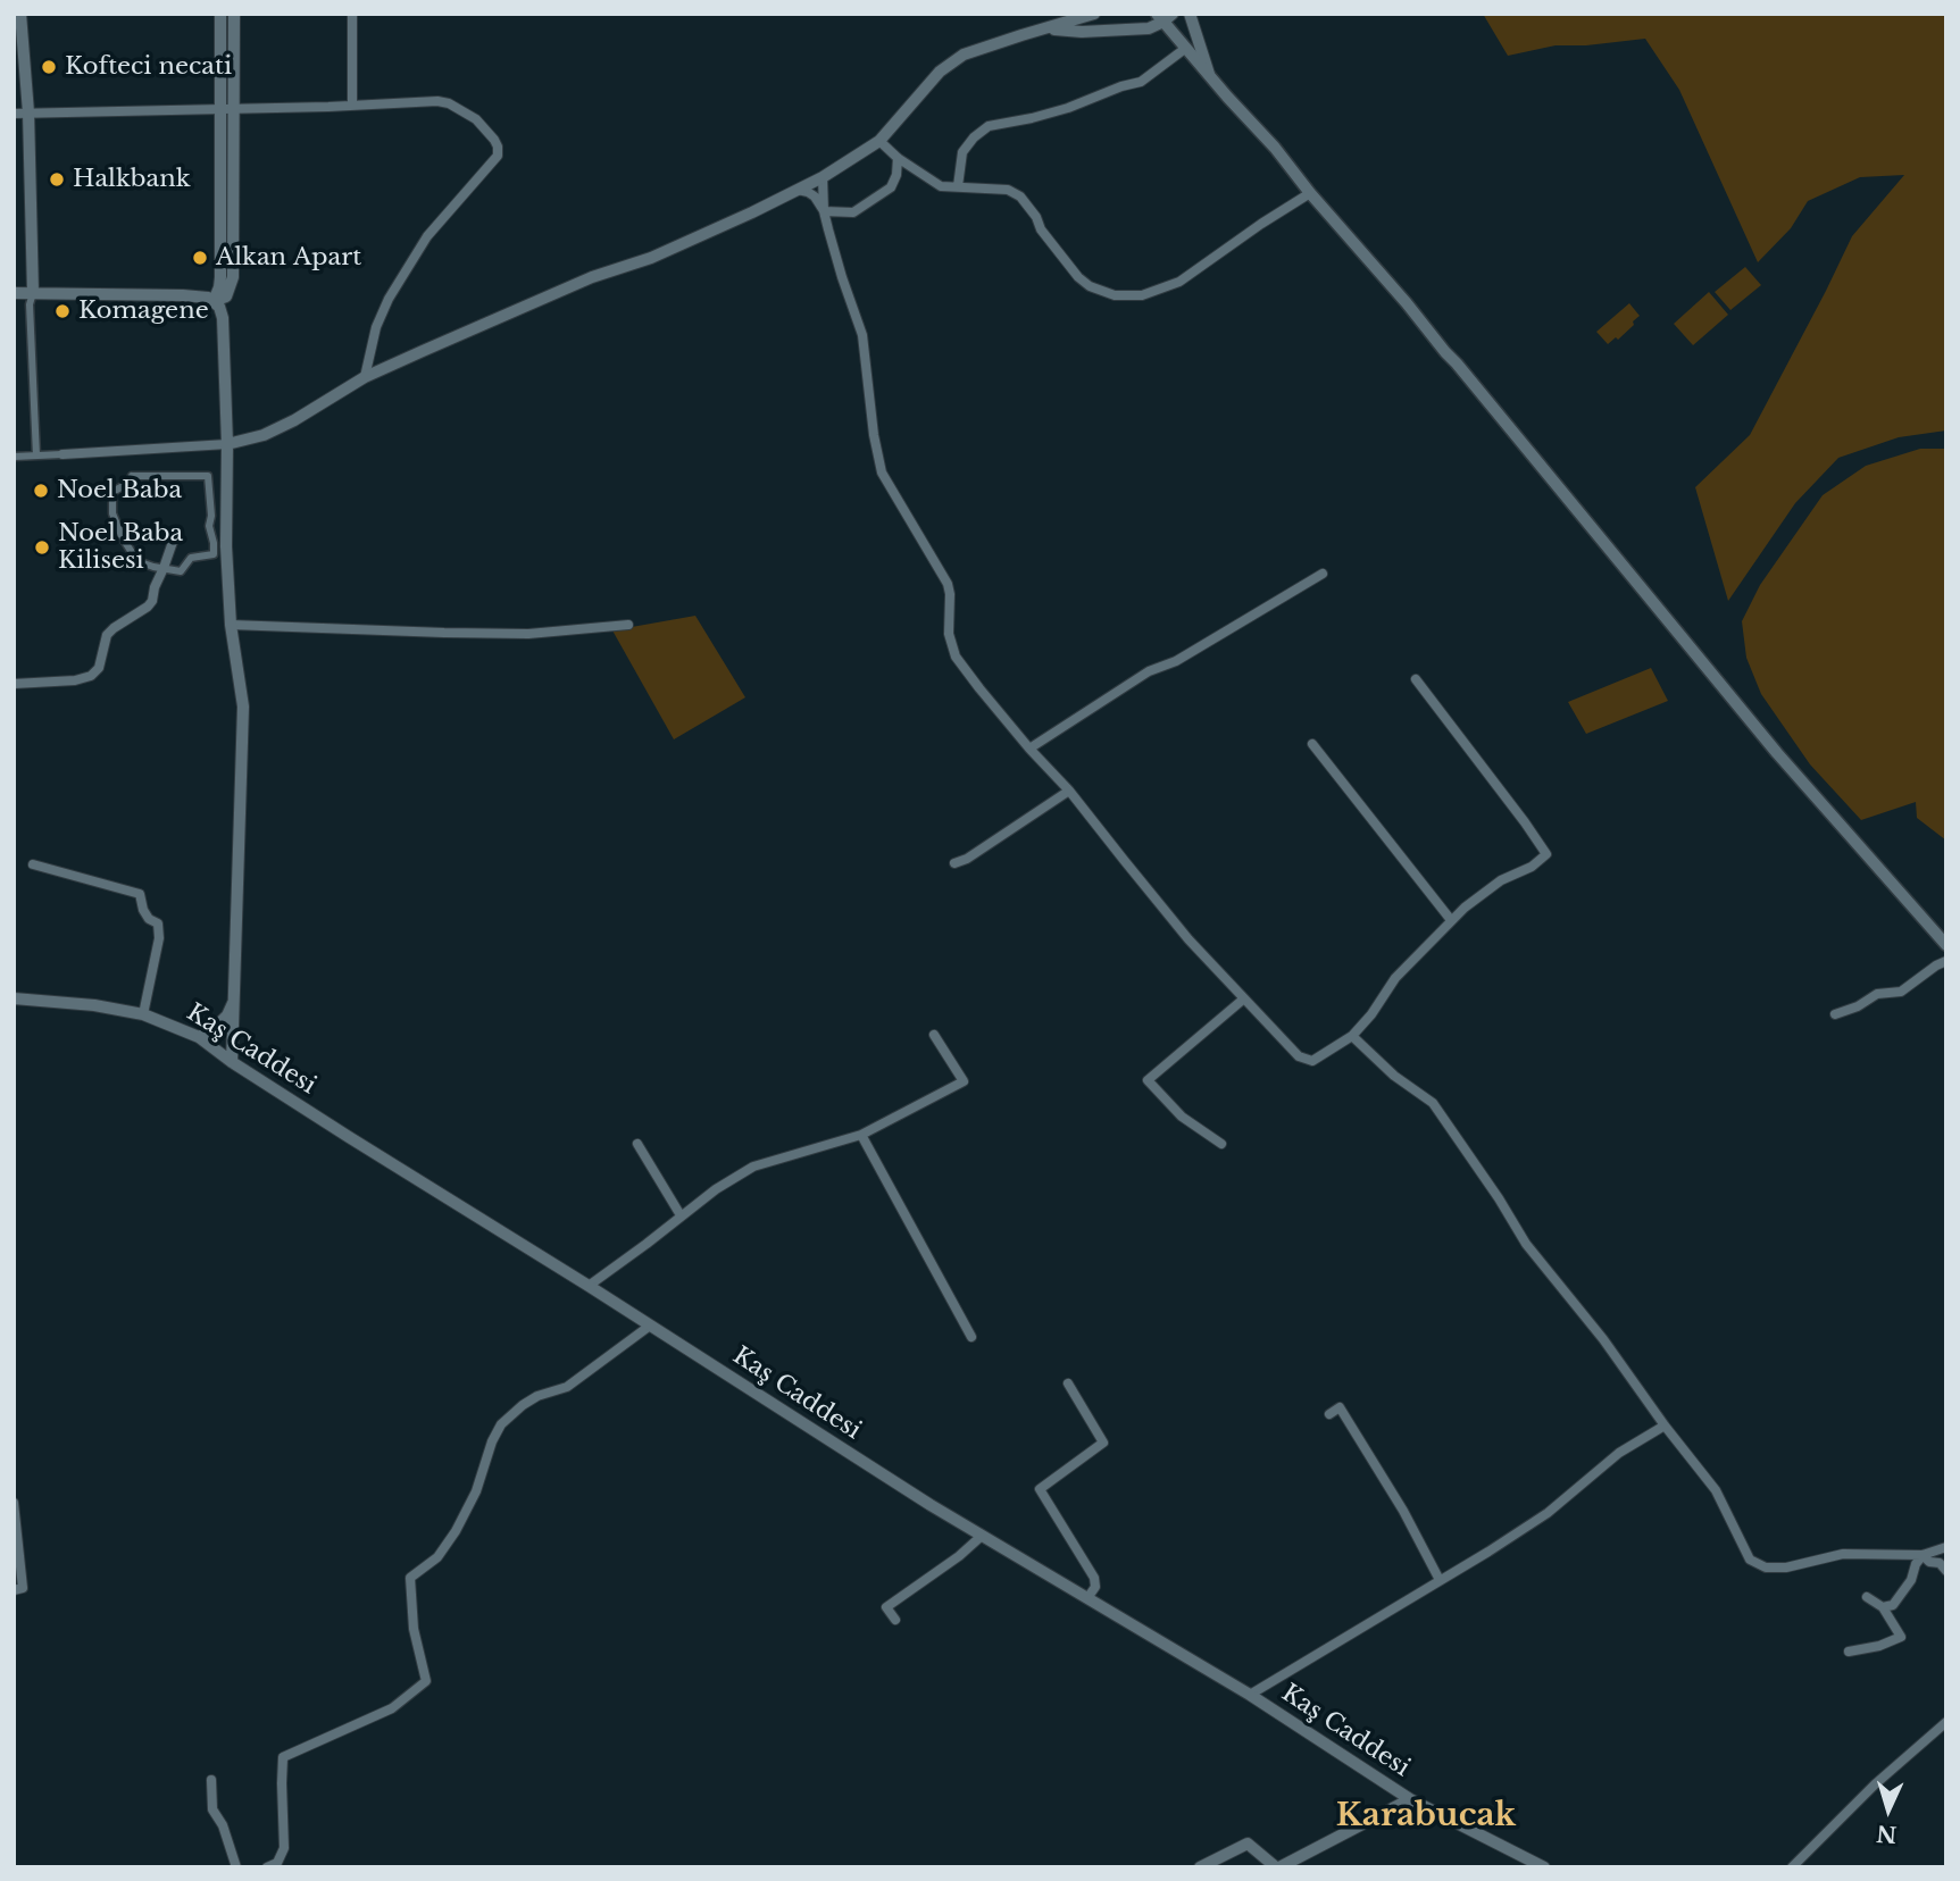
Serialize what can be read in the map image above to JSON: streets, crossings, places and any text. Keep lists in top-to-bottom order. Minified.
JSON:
{"streets":{"street":["Kaş Caddesi"]},"districts":["Karabucak"],"places":["Kofteci necati","Halkbank","Alkan Apart","Komagene","Noel Baba","Noel Baba Kilisesi"],"north":"bottom"}
